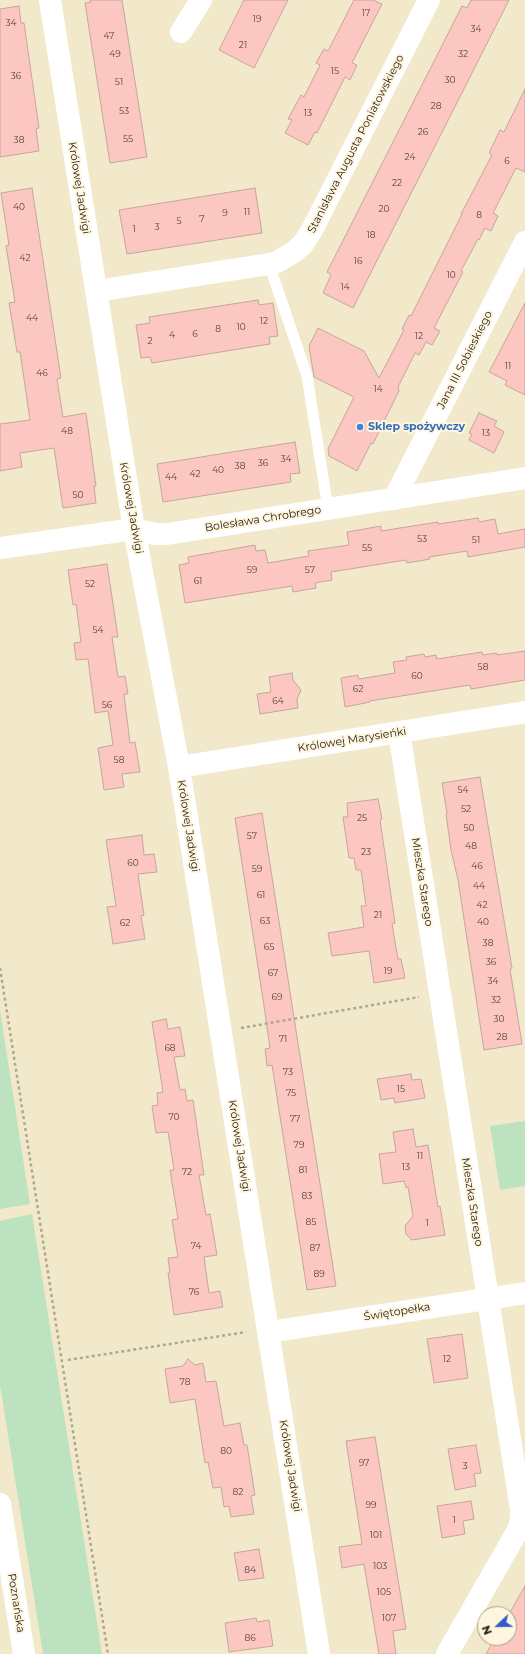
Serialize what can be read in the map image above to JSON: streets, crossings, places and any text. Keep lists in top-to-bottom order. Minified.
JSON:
{"streets":{"street":["Stanisława Augusta Poniatowskiego","Królowej Jadwigi","Jana III Sobieskiego","Bolesława Chrobrego","Królowej Marysieńki","Mieszka Starego","Świętopełka","Poznańska"]},"crossings":[["Stanisława Augusta Poniatowskiego","Królowej Jadwigi"],["Królowej Jadwigi","Bolesława Chrobrego"],["Królowej Jadwigi","Królowej Marysieńki"],["Królowej Jadwigi","Świętopełka"],["Jana III Sobieskiego","Bolesława Chrobrego"],["Królowej Marysieńki","Mieszka Starego"],["Mieszka Starego","Świętopełka"]],"places":["Sklep spożywczy"],"house_numbers":["17","19","34","34","47","21","49","32","15","36","30","51","28","53","13","26","55","38","24","6","22","40","20","11","9","8","7","5","3","1","18","42","16","10","14","44","12","10","8","6","4","12","2","11","46","14","48","13","34","36","38","40","42","44","50","53","51","55","59","57","61","52","54","58","60","62","64","56","58","54","52","25","50","57","48","23","60","46","59","44","61","42","21","63","40","62","38","65","36","19","67","34","69","32","30","28","71","68","73","15","75","70","77","79","11","13","81","72","83","85","1","74","87","89","76","12","78","80","97","3","82","99","1","101","103","84","105","107","86"],"north":"left"}
